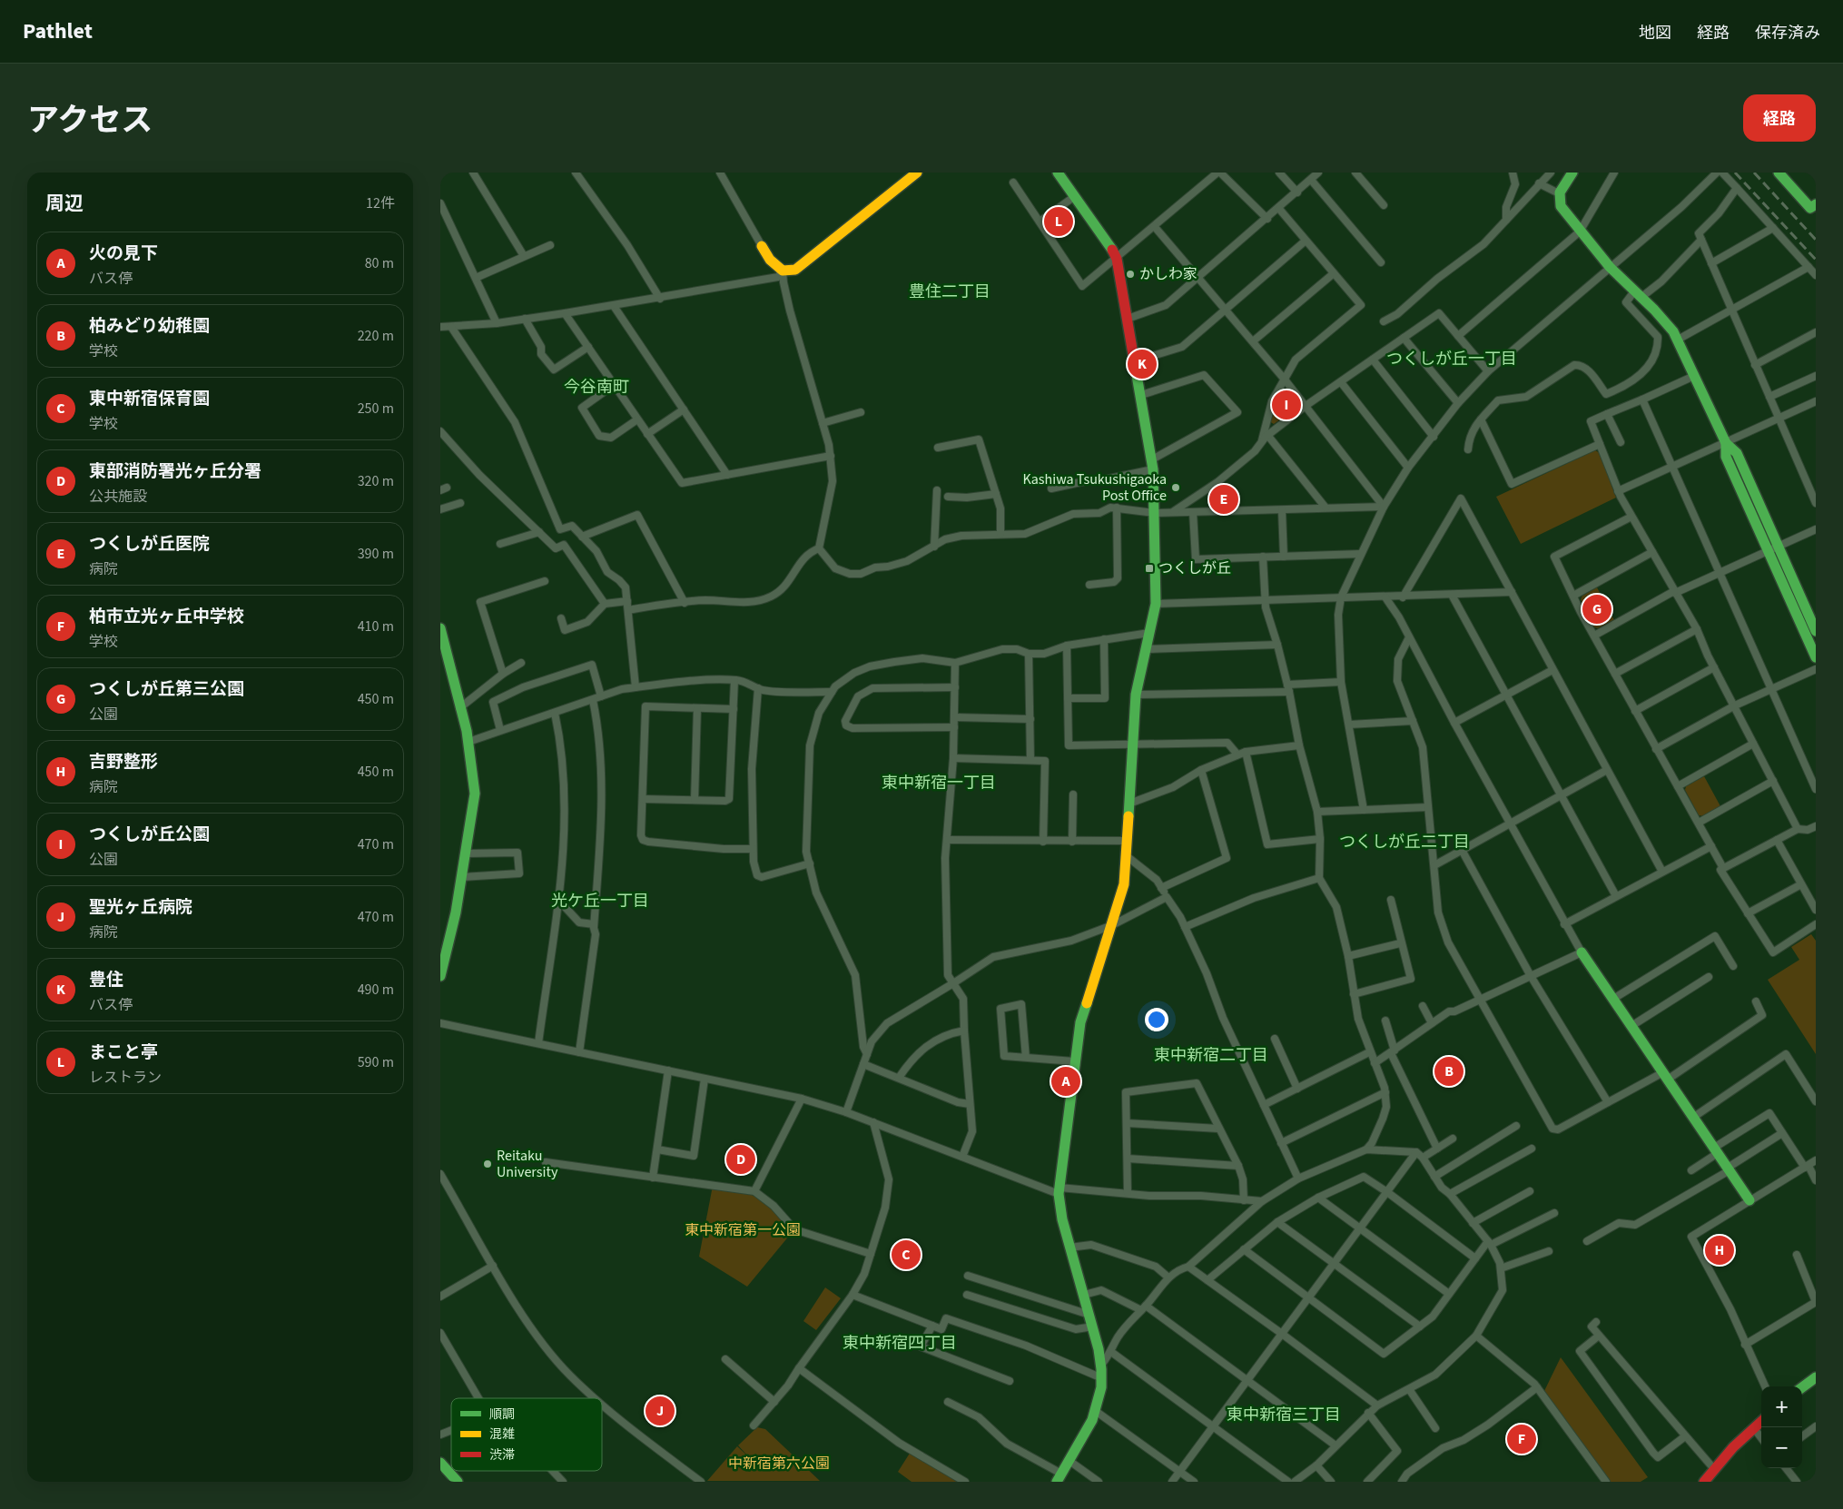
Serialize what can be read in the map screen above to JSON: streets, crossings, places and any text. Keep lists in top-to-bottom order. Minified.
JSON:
{"districts":["豊住二丁目","つくしが丘一丁目","今谷南町","東中新宿一丁目","つくしが丘二丁目","光ケ丘一丁目","東中新宿二丁目","東中新宿四丁目","東中新宿三丁目"],"parks":["東中新宿第一公園","中新宿第六公園"],"places":{"other":["かしわ家","Kashiwa Tsukushigaoka Post Office","Reitaku University"],"transit":["つくしが丘"]},"legend":["順調","混雑","渋滞"],"page":{"header":"Pathlet","nav":["地図","経路","保存済み"],"title":"アクセス","buttons":"経路","heading":["周辺","12件"],"pins":["L","K","I","E","G","B","A","D","H","C","J","F"],"list":[{"mark":"A","name":"火の見下","note":"バス停","value":"80 m"},{"mark":"B","name":"柏みどり幼稚園","note":"学校","value":"220 m"},{"mark":"C","name":"東中新宿保育園","note":"学校","value":"250 m"},{"mark":"D","name":"東部消防署光ヶ丘分署","note":"公共施設","value":"320 m"},{"mark":"E","name":"つくしが丘医院","note":"病院","value":"390 m"},{"mark":"F","name":"柏市立光ヶ丘中学校","note":"学校","value":"410 m"},{"mark":"G","name":"つくしが丘第三公園","note":"公園","value":"450 m"},{"mark":"H","name":"吉野整形","note":"病院","value":"450 m"},{"mark":"I","name":"つくしが丘公園","note":"公園","value":"470 m"},{"mark":"J","name":"聖光ヶ丘病院","note":"病院","value":"470 m"},{"mark":"K","name":"豊住","note":"バス停","value":"490 m"},{"mark":"L","name":"まこと亭","note":"レストラン","value":"590 m"}],"map_buttons":["+","−"]}}
